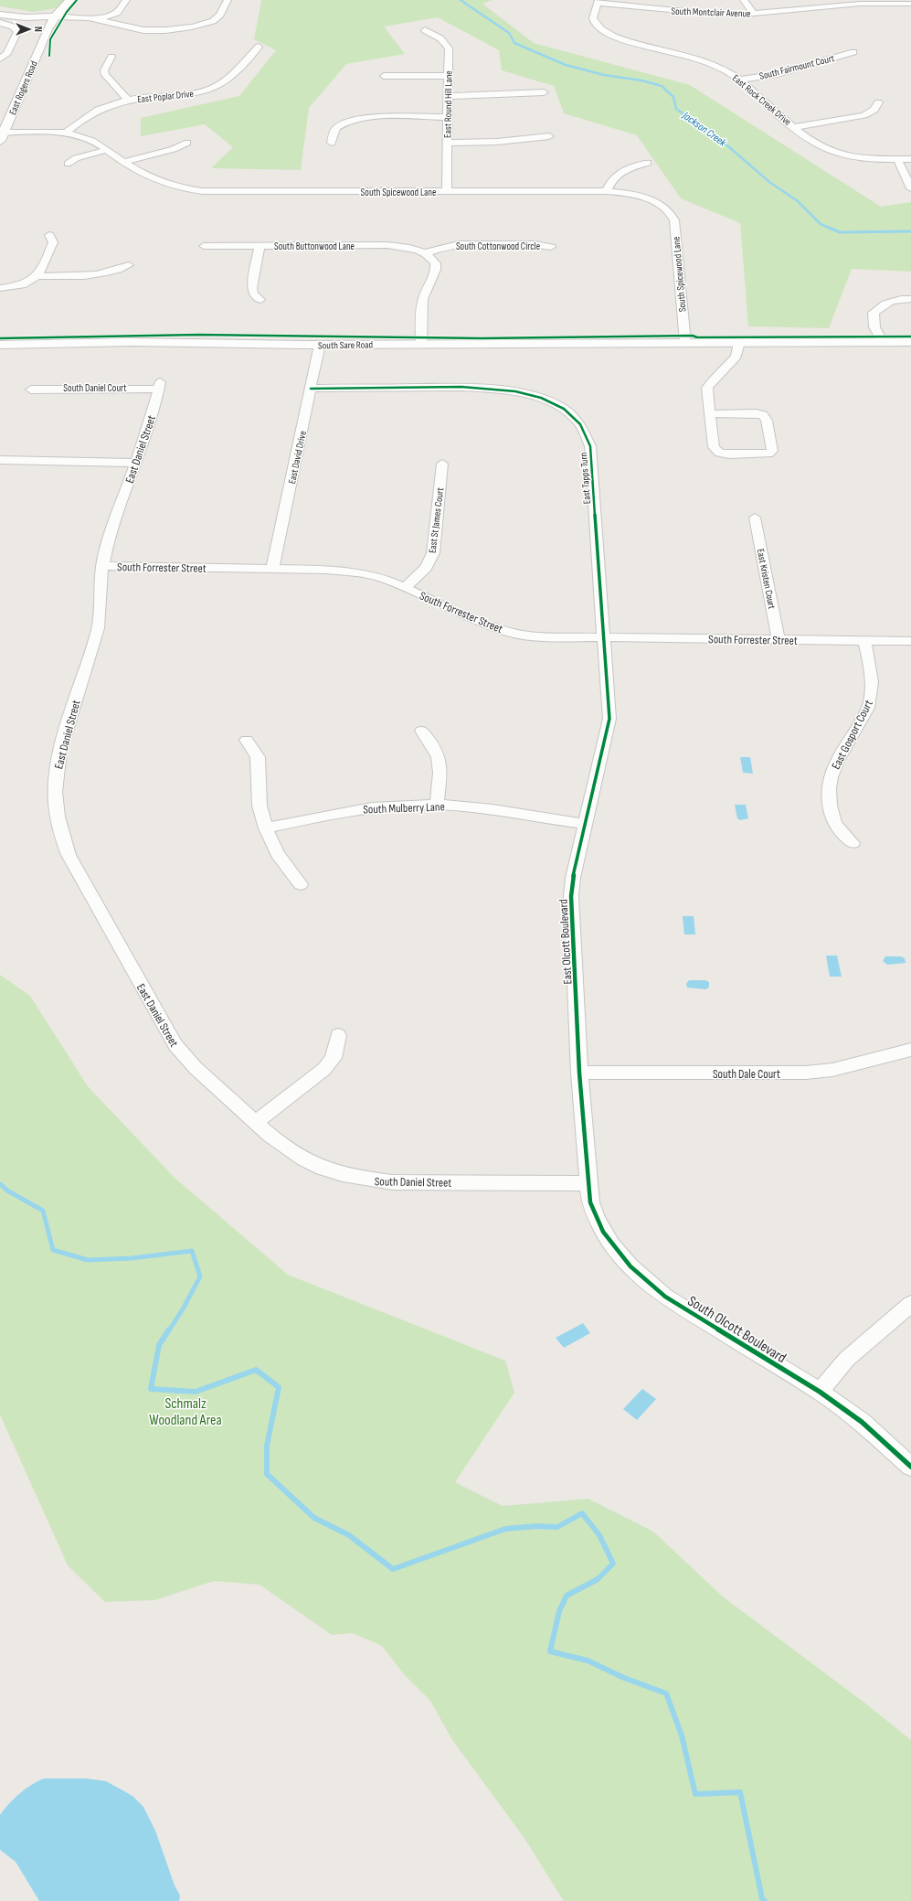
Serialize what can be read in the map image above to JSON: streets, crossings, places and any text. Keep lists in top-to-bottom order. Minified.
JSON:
{"streets":{"main road":["East Rogers Road","South Sare Road"],"street":["South Montclair Avenue","South Fairmount Court","East Poplar Drive","East Rock Creek Drive","East Round Hill Lane","South Spicewood Lane","South Buttonwood Lane","South Cottonwood Circle","South Daniel Court","East Daniel Street","East David Drive","East Tapps Turn","East St James Court","South Forrester Street","East Kristen Court","East Gosport Court","South Mulberry Lane","East Olcott Boulevard","South Dale Court","South Daniel Street","South Olcott Boulevard"]},"crossings":[["South Montclair Avenue","East Rock Creek Drive"],["South Fairmount Court","East Rock Creek Drive"],["East Rogers Road","South Spicewood Lane"],["East Poplar Drive","South Spicewood Lane"],["East Round Hill Lane","South Spicewood Lane"],["South Spicewood Lane","South Sare Road"],["South Buttonwood Lane","South Cottonwood Circle"],["South Sare Road","East David Drive"],["South Daniel Court","East Daniel Street"],["East Daniel Street","South Forrester Street"],["East Daniel Street","South Daniel Street"],["East David Drive","East Tapps Turn"],["East David Drive","South Forrester Street"],["East Tapps Turn","South Forrester Street"],["East Tapps Turn","East Olcott Boulevard"],["East St James Court","South Forrester Street"],["South Forrester Street","East Kristen Court"],["South Forrester Street","East Gosport Court"],["South Forrester Street","East Olcott Boulevard"],["South Mulberry Lane","East Olcott Boulevard"],["East Olcott Boulevard","South Dale Court"],["East Olcott Boulevard","South Daniel Street"],["East Olcott Boulevard","South Olcott Boulevard"],["South Daniel Street","South Olcott Boulevard"]],"water":["Jackson Creek"],"parks":["Schmalz Woodland Area"],"north":"right"}
